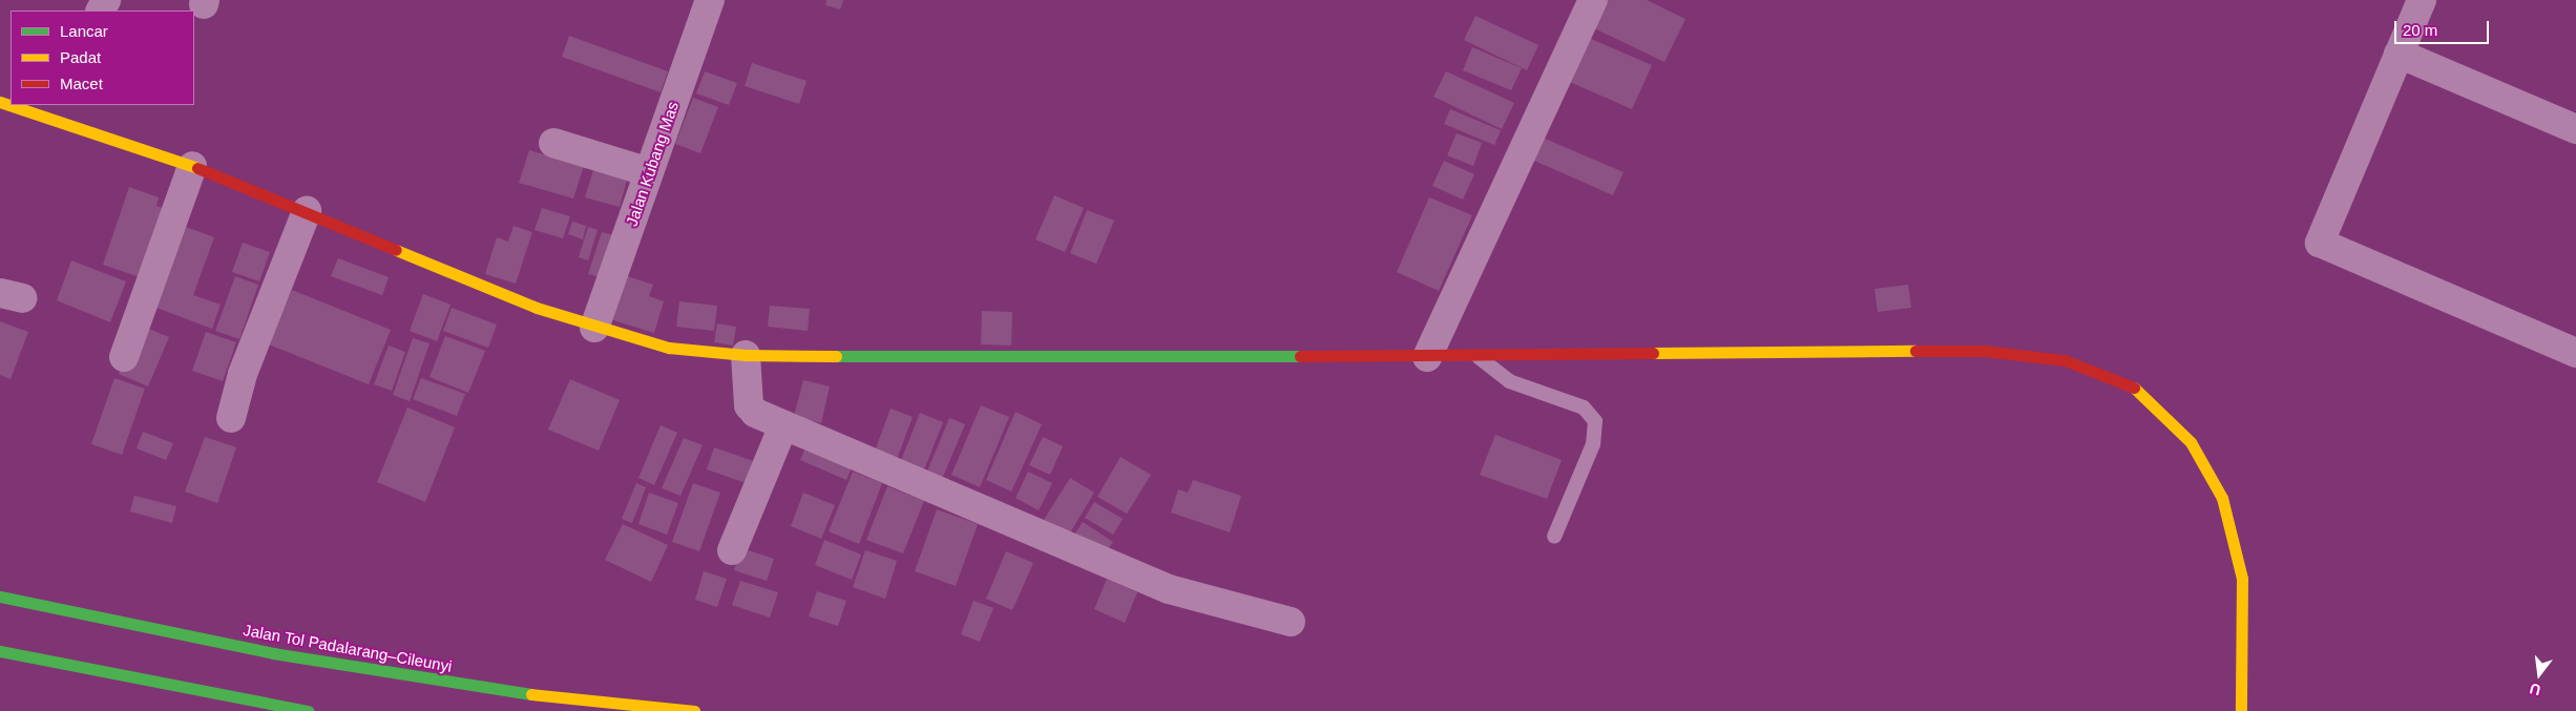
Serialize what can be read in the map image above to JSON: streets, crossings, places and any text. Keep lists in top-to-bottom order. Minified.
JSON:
{"streets":{"main road":["Jalan Tol Padalarang–Cileunyi"],"street":["Jalan Kubang Mas"]},"legend":["Lancar","Padat","Macet"],"scale_bar":"20 m","north":"bottom"}
